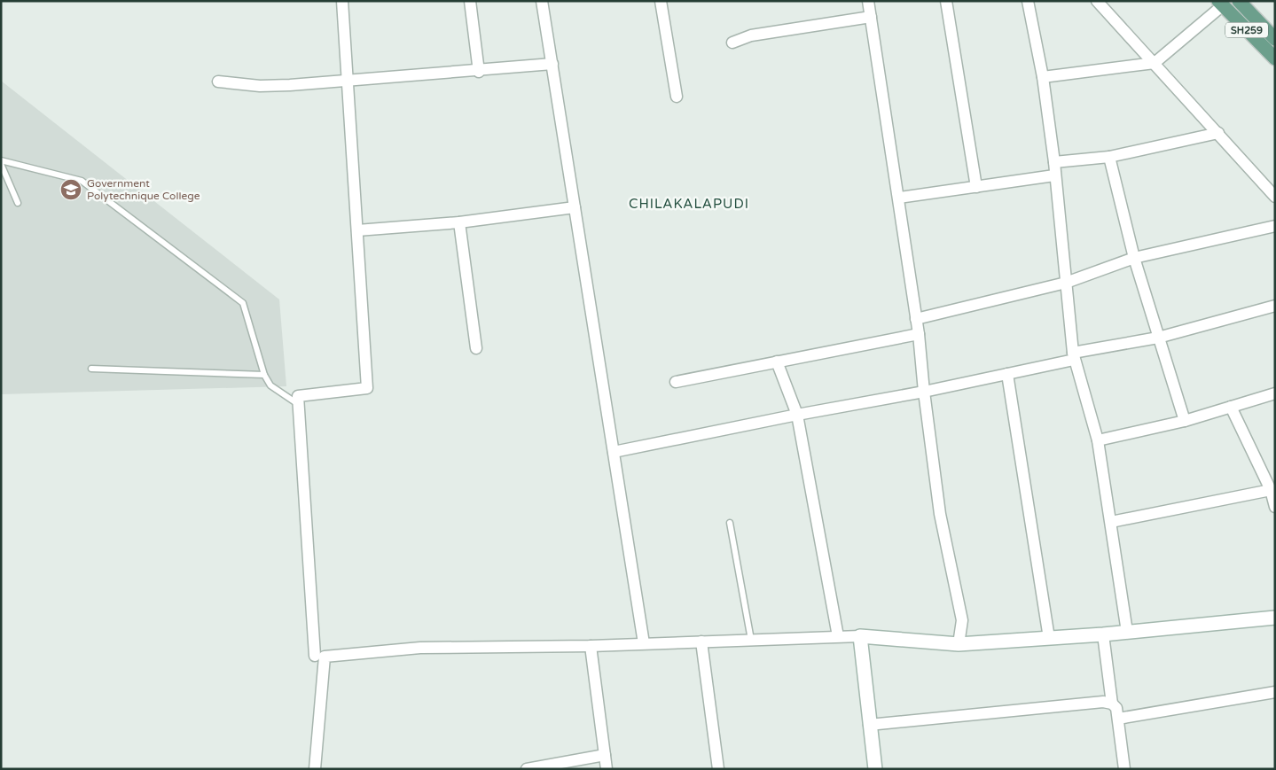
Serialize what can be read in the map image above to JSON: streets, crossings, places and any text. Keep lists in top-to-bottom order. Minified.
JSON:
{"streets":{"main road":["SH259"]},"districts":["CHILAKALAPUDI"],"places":{"school or university":["Government Polytechnique College"]}}
